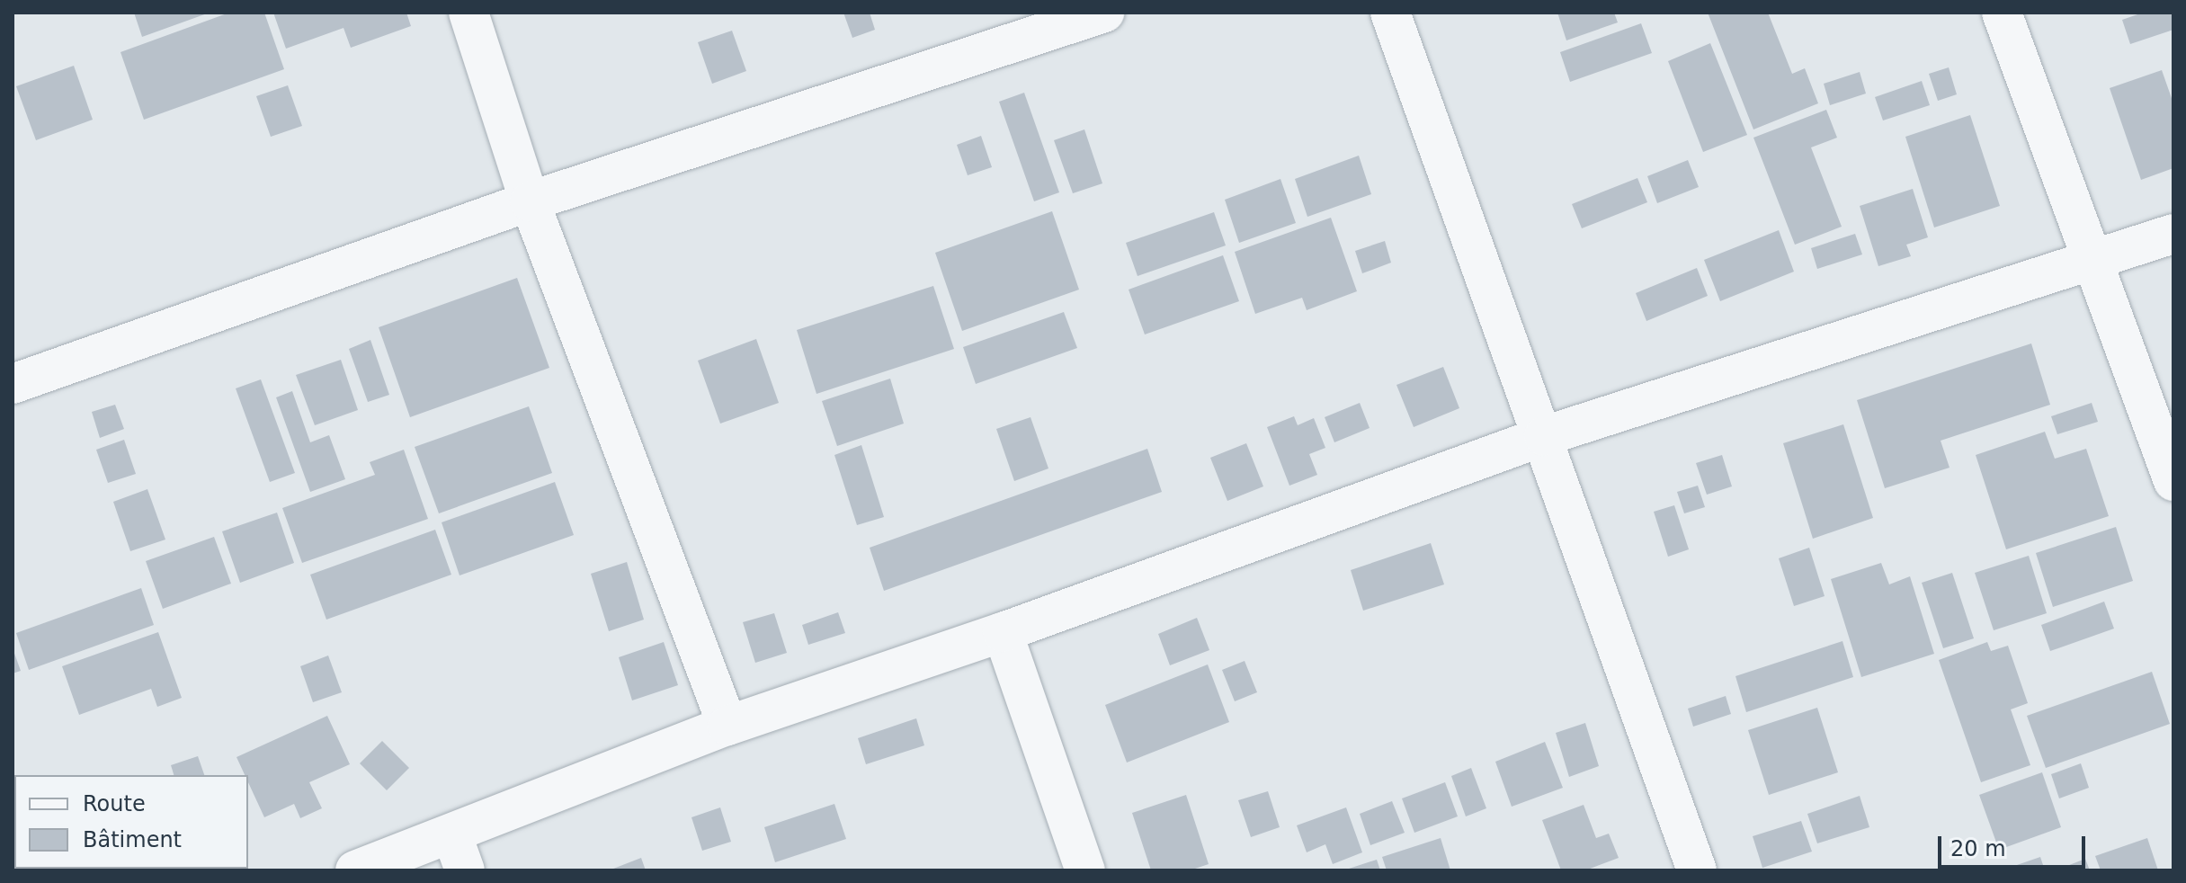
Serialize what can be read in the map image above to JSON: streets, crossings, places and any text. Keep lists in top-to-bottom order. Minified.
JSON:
{"legend":["Route","Bâtiment"],"scale_bar":"20 m"}
